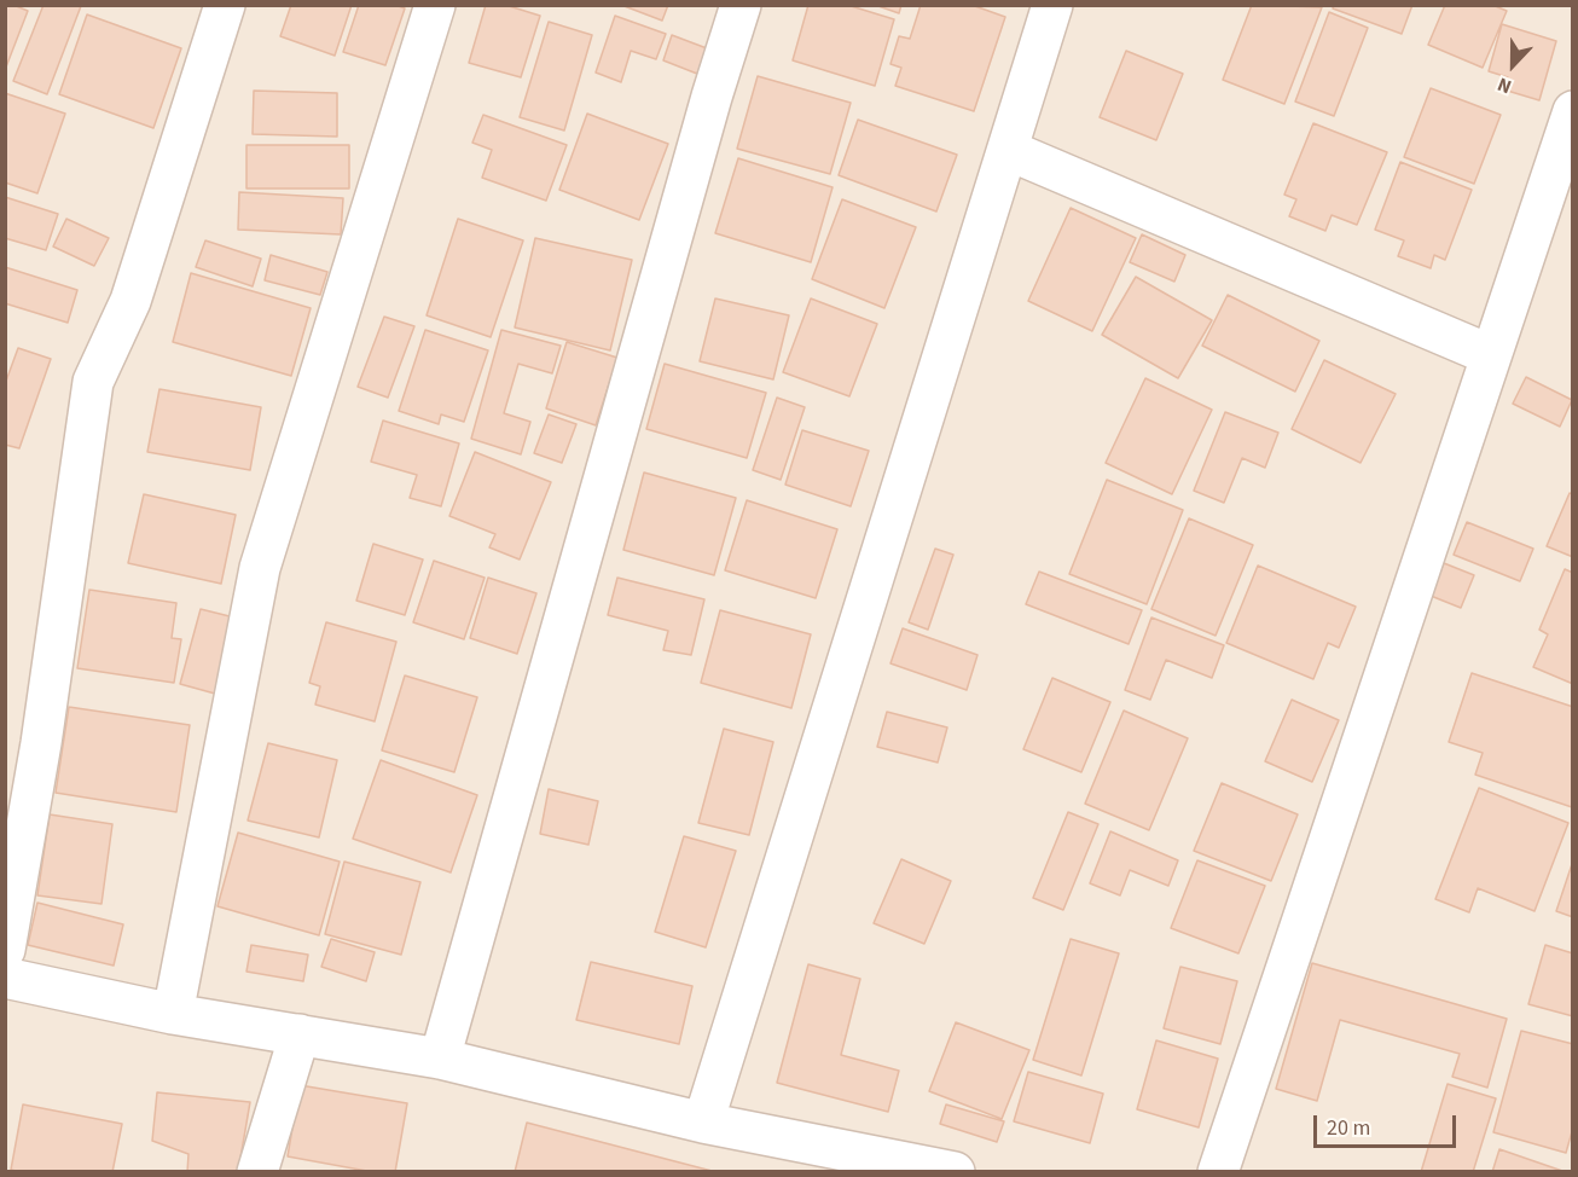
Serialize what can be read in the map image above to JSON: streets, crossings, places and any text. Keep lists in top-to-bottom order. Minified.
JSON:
{"scale_bar":"20 m","north":"bottom"}
